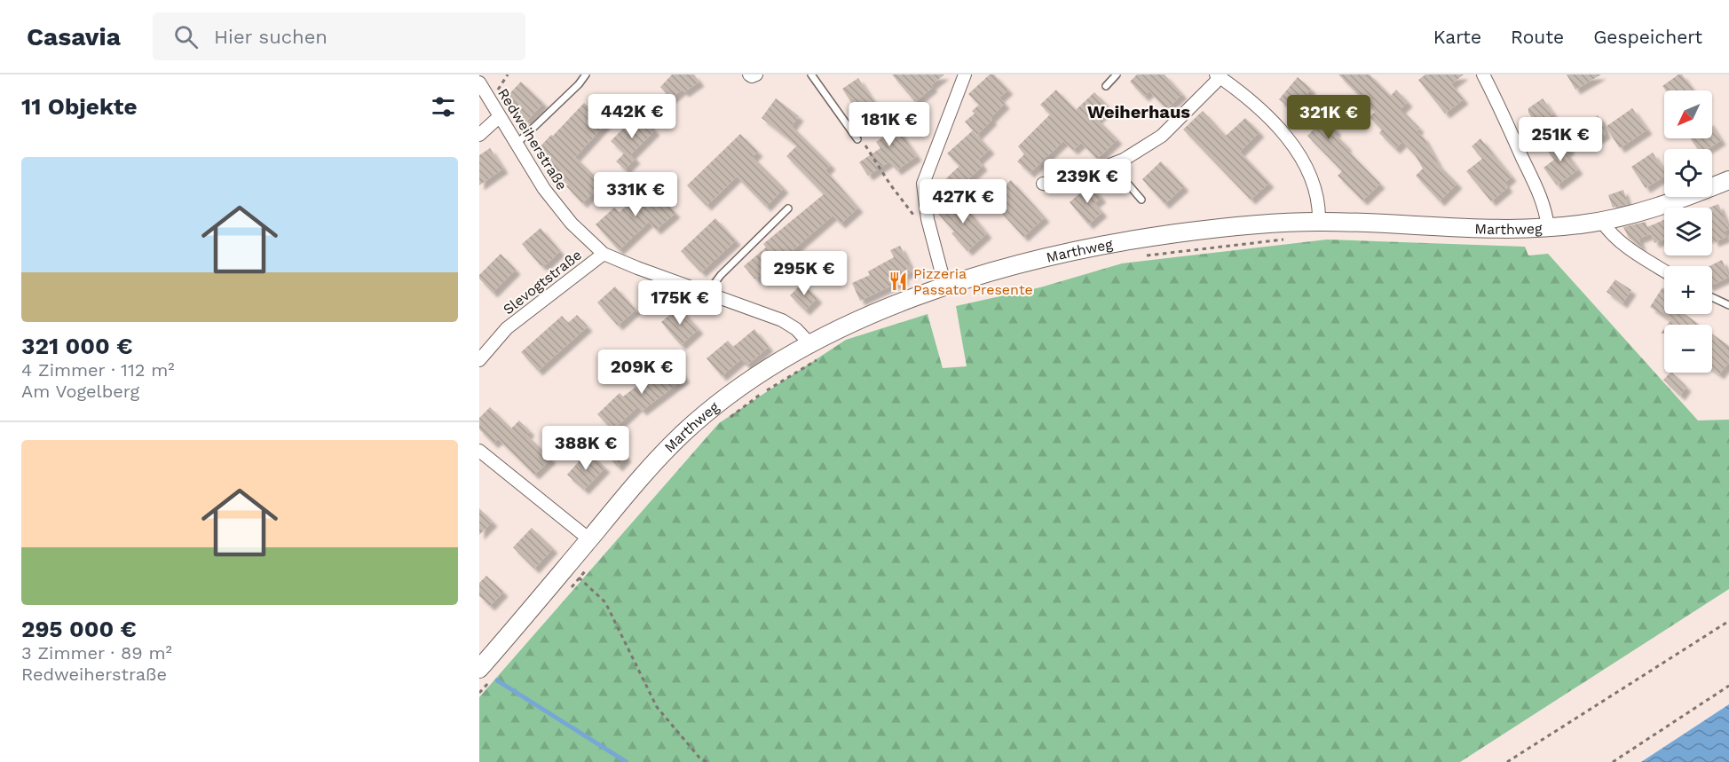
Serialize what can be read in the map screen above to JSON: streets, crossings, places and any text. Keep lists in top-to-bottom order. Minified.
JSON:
{"streets":{"main road":["Marthweg"],"street":["Redweiherstraße","Slevogtstraße"]},"crossings":[["Redweiherstraße","Marthweg"],["Redweiherstraße","Slevogtstraße"]],"districts":["Weiherhaus"],"places":{"restaurant":["Pizzeria Passato Presente"]},"north":"bottom left","page":{"header":"Casavia","search":"Hier suchen","nav":["Karte","Route","Gespeichert"],"heading":"11 Objekte","map_buttons":["+","−"],"price":["442K €","321K €","181K €","251K €","239K €","331K €","427K €","295K €","175K €","209K €","388K €"],"list":[{"name":"321 000 €","note":"4 Zimmer · 112 m² · Am Vogelberg"},{"name":"295 000 €","note":"3 Zimmer · 89 m² · Redweiherstraße"}]}}
